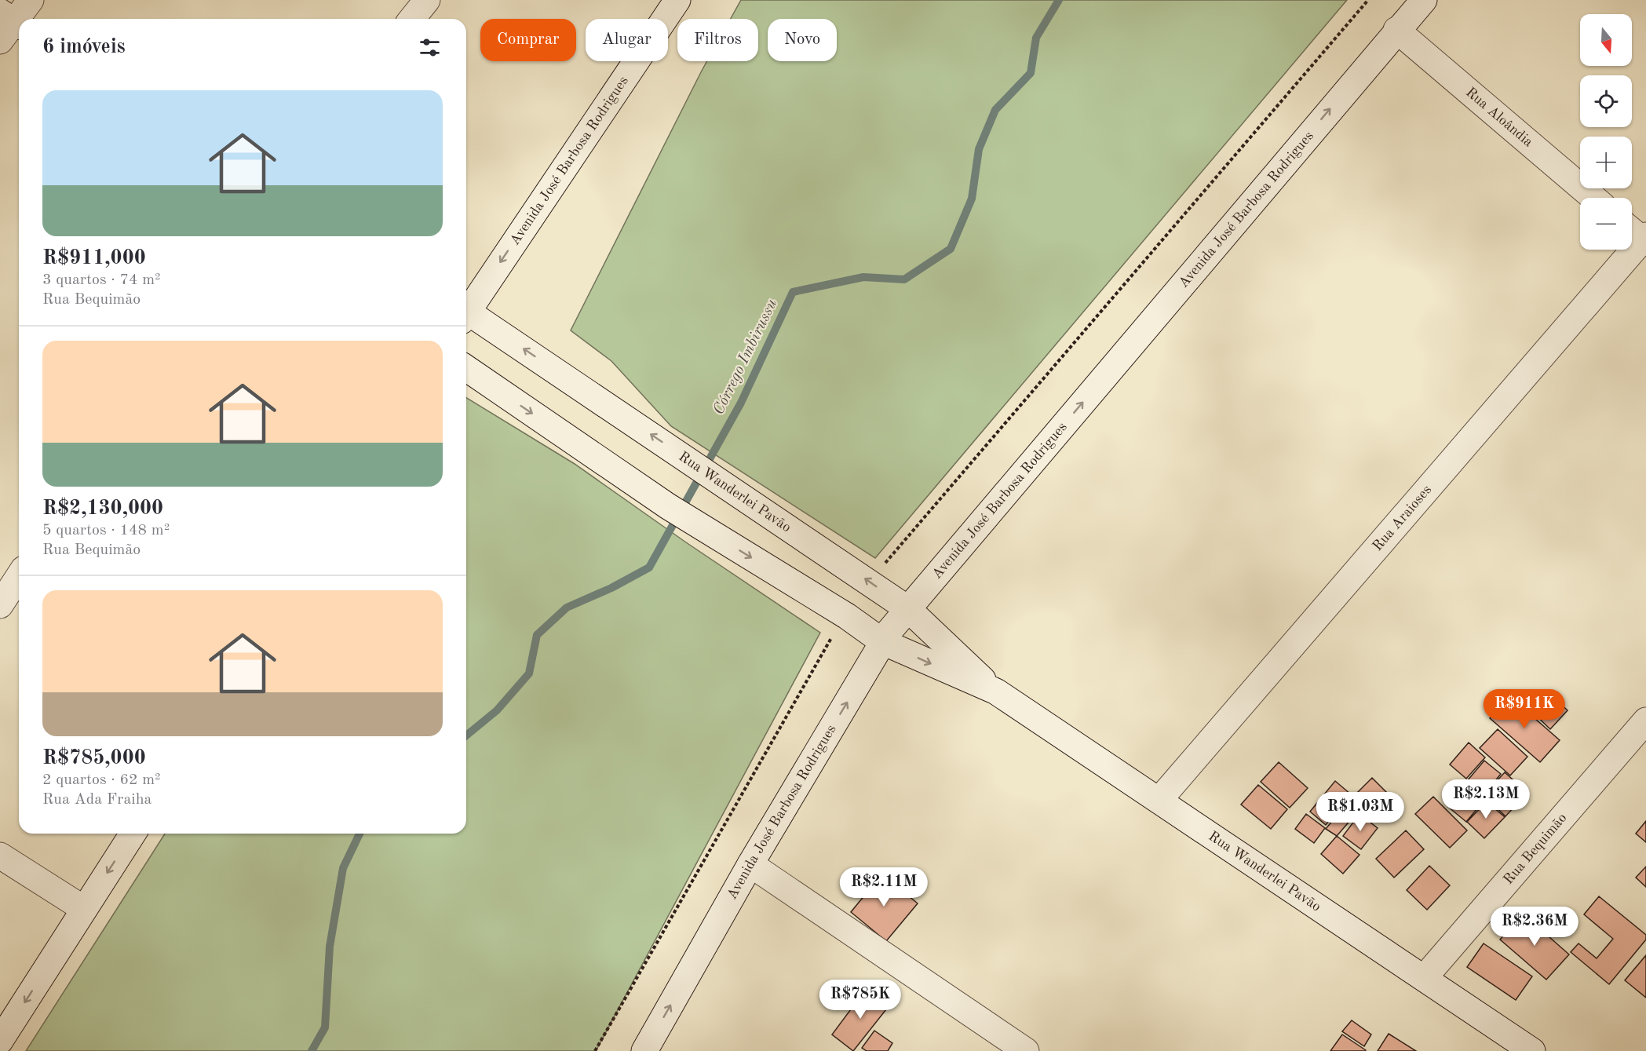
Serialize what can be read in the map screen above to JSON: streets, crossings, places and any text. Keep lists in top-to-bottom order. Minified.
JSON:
{"streets":{"street":["Rua Aloândia","Avenida José Barbosa Rodrigues","Rua Wanderlei Pavão","Rua Araioses","Rua Bequimão"]},"crossings":[["Rua Aloândia","Avenida José Barbosa Rodrigues"],["Avenida José Barbosa Rodrigues","Rua Wanderlei Pavão"],["Rua Wanderlei Pavão","Rua Araioses"],["Rua Wanderlei Pavão","Rua Bequimão"]],"water":["Córrego Imbirussu"],"north":"bottom","page":{"map_buttons":["+","−"],"chip":["Comprar","Alugar","Filtros","Novo"],"heading":"6 imóveis","list":[{"name":"R$911,000","note":"3 quartos · 74 m² · Rua Bequimão"},{"name":"R$2,130,000","note":"5 quartos · 148 m² · Rua Bequimão"},{"name":"R$785,000","note":"2 quartos · 62 m² · Rua Ada Fraiha"}],"price":["R$911K","R$2.13M","R$1.03M","R$2.11M","R$2.36M","R$785K"]}}
